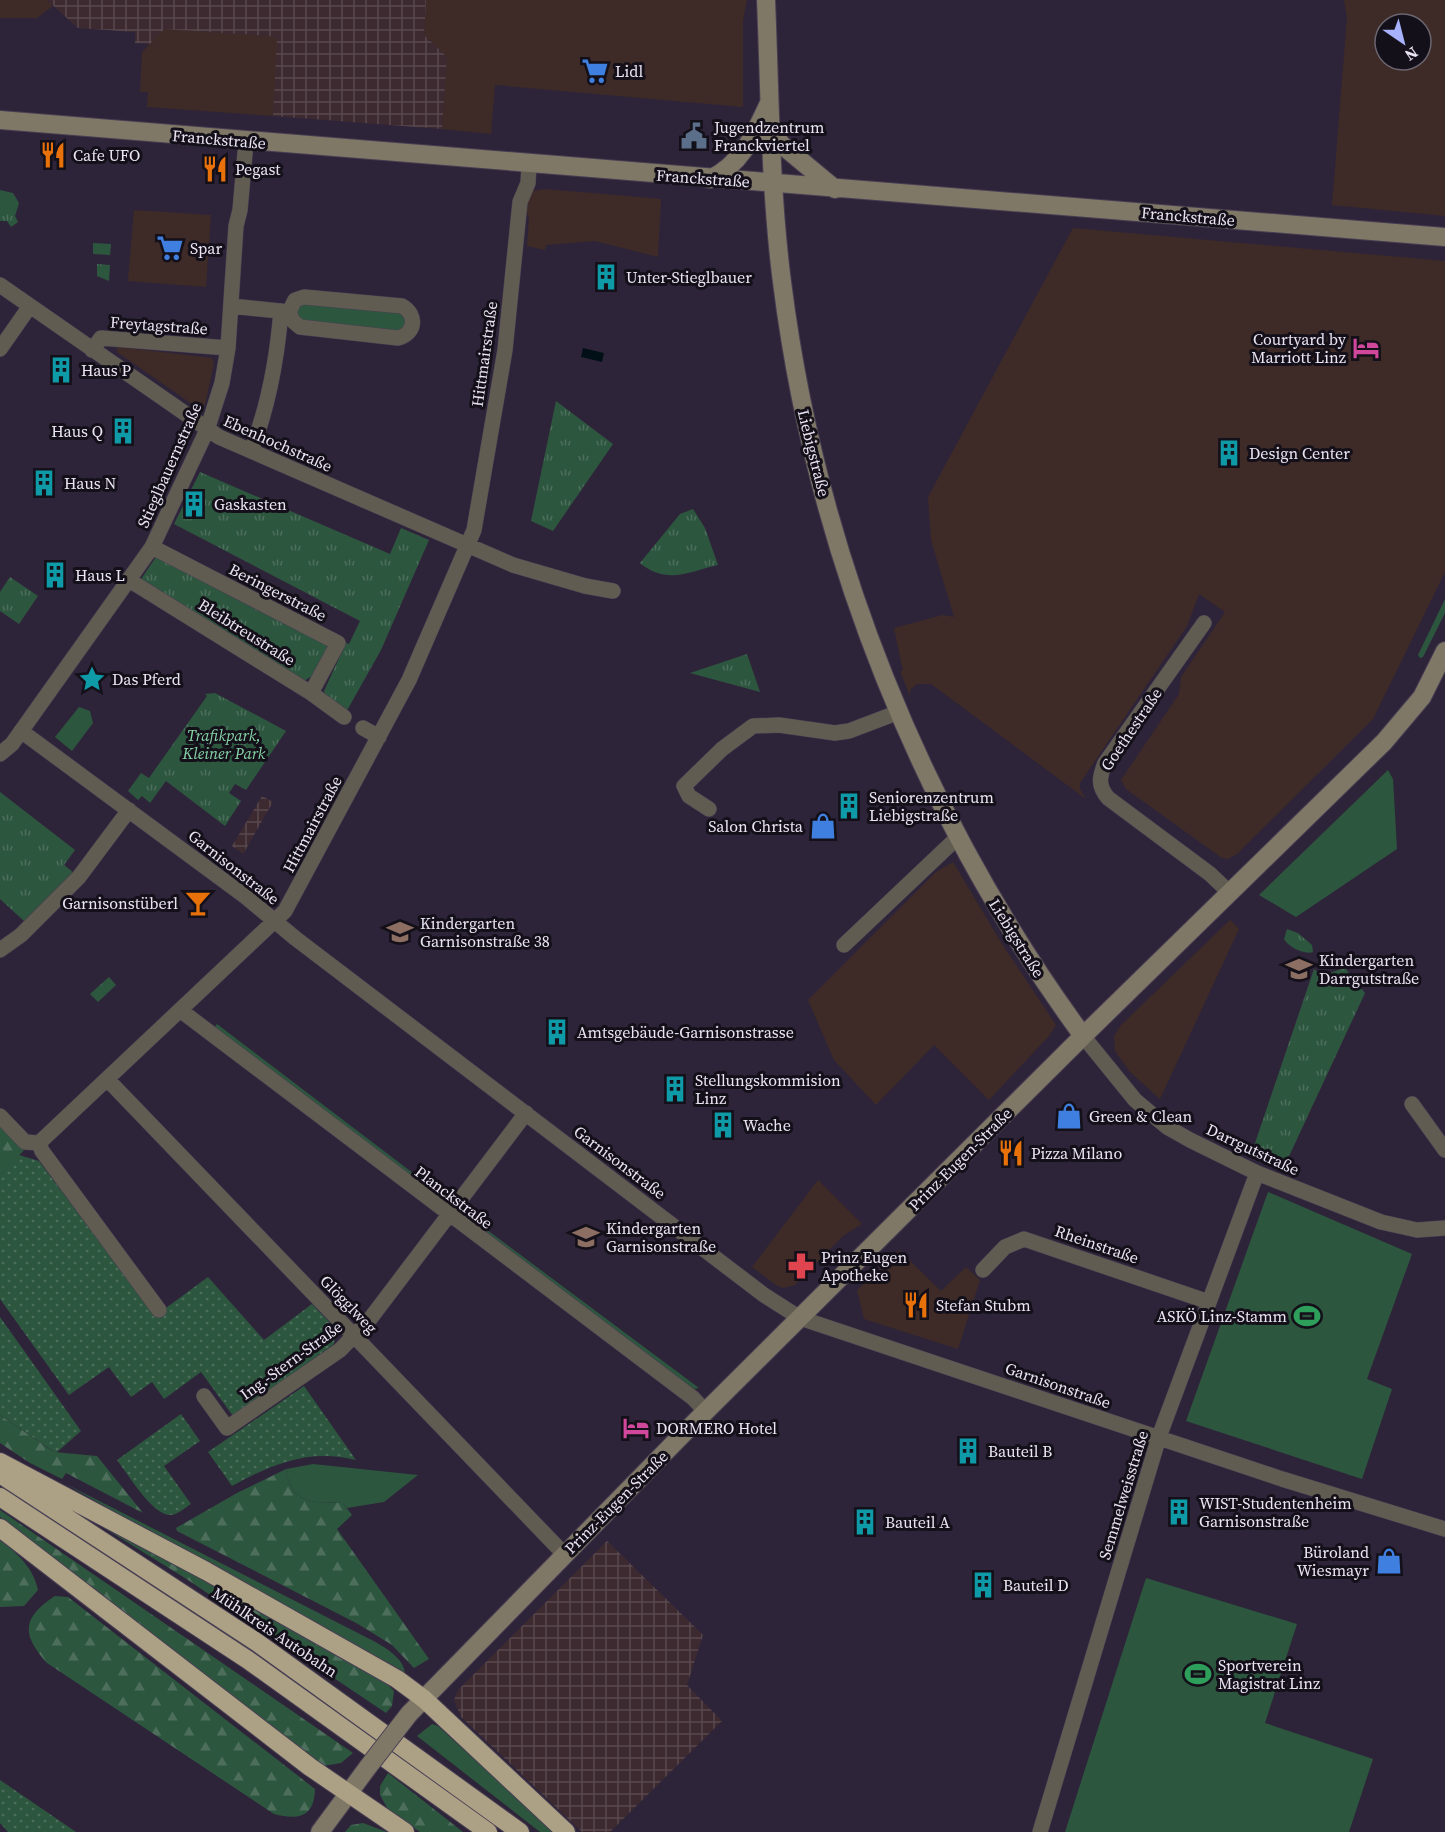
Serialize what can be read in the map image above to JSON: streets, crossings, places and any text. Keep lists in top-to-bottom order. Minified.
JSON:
{"streets":{"highway":["Mühlkreis Autobahn"],"main road":["Franckstraße","Liebigstraße","Prinz-Eugen-Straße"],"street":["Freytagstraße","Hittmairstraße","Ebenhochstraße","Stieglbauernstraße","Beringerstraße","Bleibtreustraße","Goethestraße","Garnisonstraße","Darrgutstraße","Planckstraße","Rheinstraße","Glögglweg","Ing.-Stern-Straße","Semmelweisstraße"]},"crossings":[["Franckstraße","Hittmairstraße"],["Franckstraße","Liebigstraße"],["Franckstraße","Stieglbauernstraße"],["Freytagstraße","Ebenhochstraße"],["Freytagstraße","Stieglbauernstraße"],["Hittmairstraße","Ebenhochstraße"],["Hittmairstraße","Garnisonstraße"],["Hittmairstraße","Planckstraße"],["Hittmairstraße","Glögglweg"],["Ebenhochstraße","Stieglbauernstraße"],["Liebigstraße","Darrgutstraße"],["Liebigstraße","Prinz-Eugen-Straße"],["Stieglbauernstraße","Beringerstraße"],["Stieglbauernstraße","Bleibtreustraße"],["Stieglbauernstraße","Garnisonstraße"],["Beringerstraße","Bleibtreustraße"],["Garnisonstraße","Prinz-Eugen-Straße"],["Garnisonstraße","Ing.-Stern-Straße"],["Garnisonstraße","Semmelweisstraße"],["Darrgutstraße","Prinz-Eugen-Straße"],["Darrgutstraße","Semmelweisstraße"],["Prinz-Eugen-Straße","Planckstraße"],["Prinz-Eugen-Straße","Glögglweg"],["Planckstraße","Ing.-Stern-Straße"],["Rheinstraße","Semmelweisstraße"],["Glögglweg","Ing.-Stern-Straße"]],"parks":["Trafikpark, Kleiner Park"],"places":{"supermarket":["Lidl","Spar"],"public building":["Jugendzentrum Franckviertel"],"restaurant":["Cafe UFO","Pegast","Pizza Milano","Stefan Stubm"],"building":["Unter-Stieglbauer","Haus P","Haus Q","Design Center","Haus N","Gaskasten","Haus L","Seniorenzentrum Liebigstraße","Amtsgebäude-Garnisonstrasse","Stellungskommision Linz","Wache","Bauteil B","WIST-Studentenheim Garnisonstraße","Bauteil A","Bauteil D"],"hotel":["Courtyard by Marriott Linz","DORMERO Hotel"],"place":["Das Pferd"],"shop":["Salon Christa","Green & Clean","Büroland Wiesmayr"],"bar":["Garnisonstüberl"],"school or university":["Kindergarten Garnisonstraße 38","Kindergarten Darrgutstraße","Kindergarten Garnisonstraße"],"pharmacy":["Prinz Eugen Apotheke"],"sports":["ASKÖ Linz-Stamm","Sportverein Magistrat Linz"]},"north":"bottom right"}
